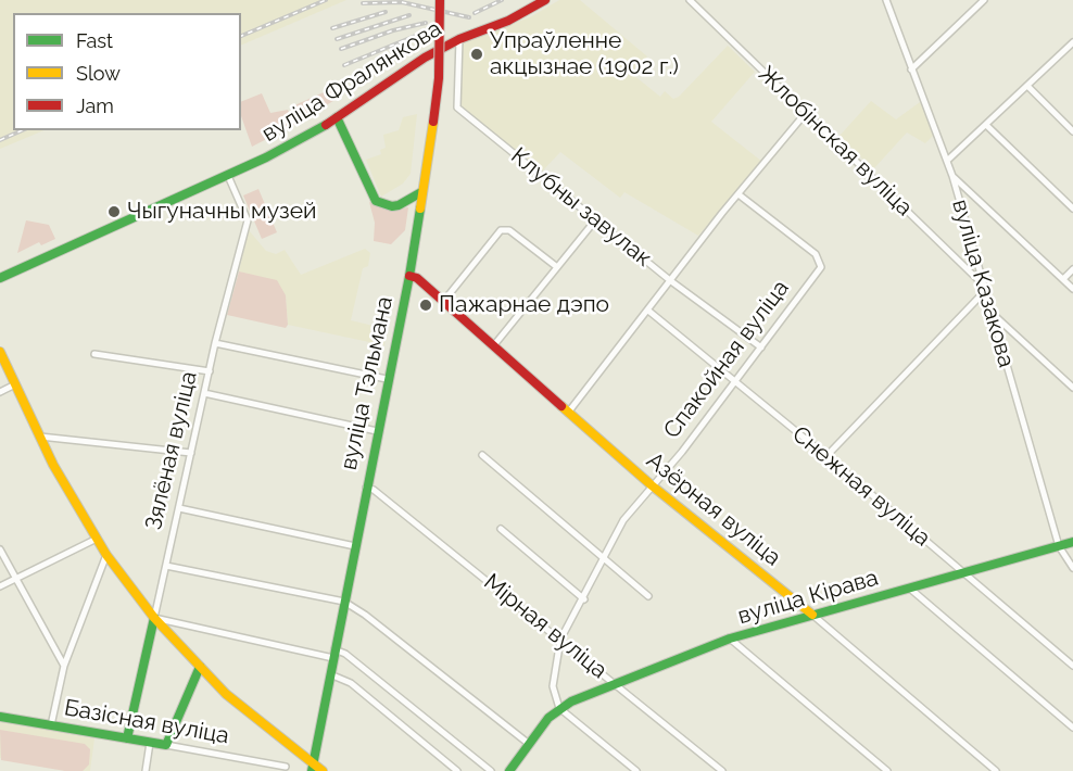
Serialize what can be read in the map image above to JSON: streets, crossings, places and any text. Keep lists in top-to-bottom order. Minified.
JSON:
{"streets":{"main road":["вуліца Фралянкова","вуліца Тэльмана","Зялёная вуліца","Азёрная вуліца","вуліца Кірава","Базісная вуліца"],"street":["Жлобінская вуліца","Клубны завулак","вуліца Казакова","Спакойная вуліца","Снежная вуліца","Мірная вуліца"]},"crossings":[["вуліца Фралянкова","Клубны завулак"],["вуліца Фралянкова","Зялёная вуліца"],["Жлобінская вуліца","вуліца Казакова"],["Клубны завулак","Спакойная вуліца"],["вуліца Казакова","вуліца Кірава"],["Спакойная вуліца","Снежная вуліца"],["Спакойная вуліца","Азёрная вуліца"],["Спакойная вуліца","вуліца Кірава"],["Спакойная вуліца","Мірная вуліца"],["вуліца Тэльмана","Азёрная вуліца"],["вуліца Тэльмана","Мірная вуліца"],["Зялёная вуліца","Базісная вуліца"],["Снежная вуліца","вуліца Кірава"],["Азёрная вуліца","вуліца Кірава"],["вуліца Кірава","Мірная вуліца"]],"places":["Упраўленне акцызнае (1902 г.)","Чыгуначны музей","Пажарнае дэпо"],"legend":["Fast","Slow","Jam"]}
